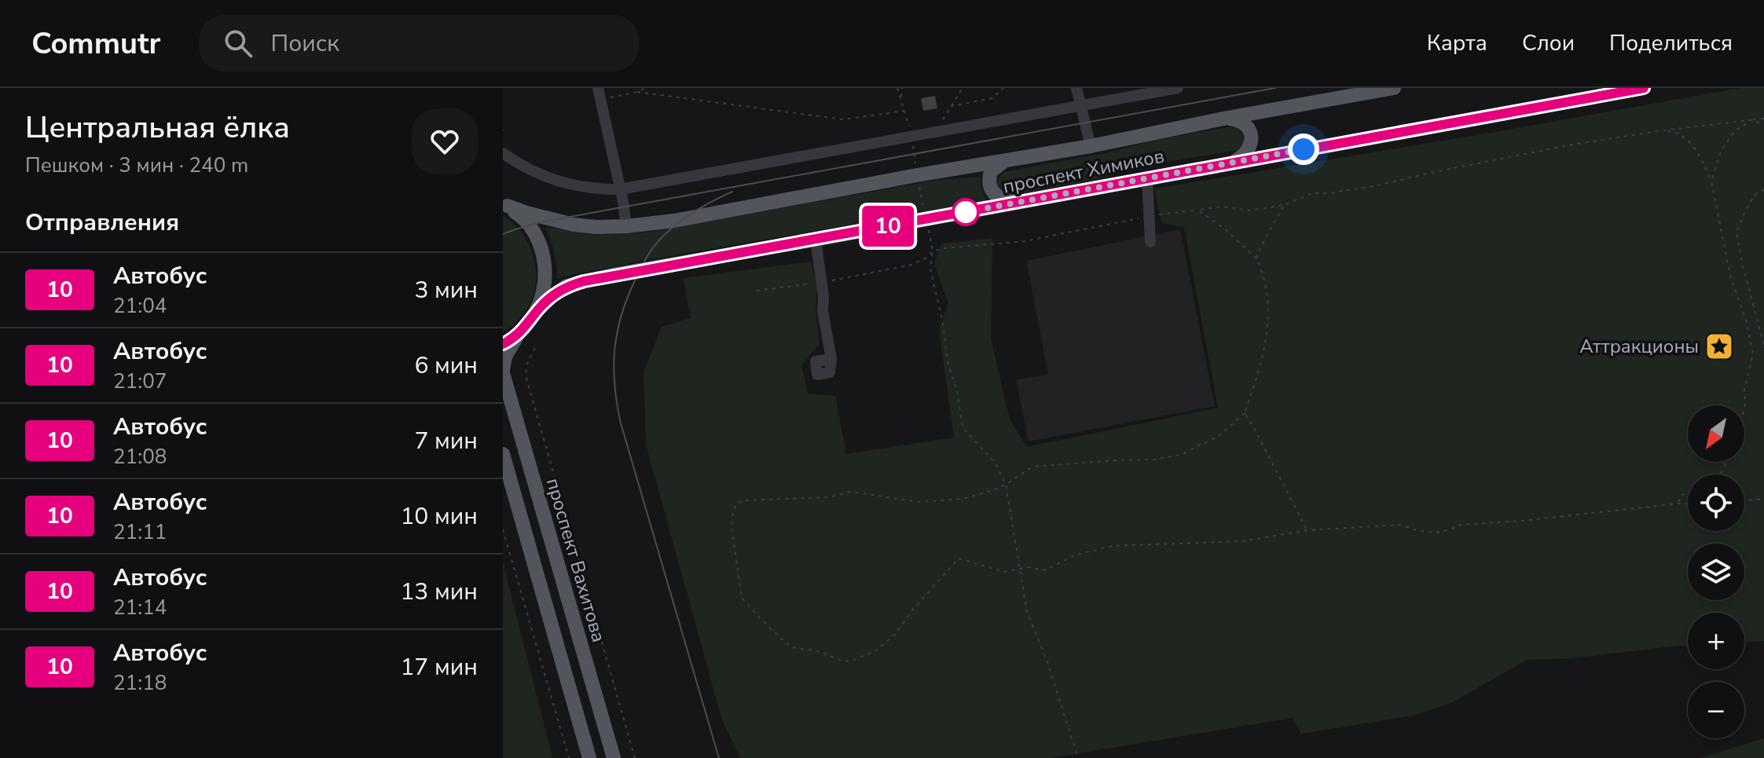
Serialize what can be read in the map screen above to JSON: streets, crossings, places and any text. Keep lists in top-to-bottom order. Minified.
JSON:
{"streets":{"main road":["проспект Химиков","проспект Вахитова"]},"crossings":[["проспект Химиков","проспект Вахитова"]],"places":{"place":["Аттракционы"]},"lines":["bus line 10"],"north":"bottom left","page":{"header":"Commutr","search":"Поиск","nav":["Карта","Слои","Поделиться"],"heading":[["Центральная ёлка","Пешком · 3 мин · 240 m"],"Отправления"],"on_map":"10","list":[{"mark":"10","name":"Автобус","note":"21:04","value":"3 мин"},{"mark":"10","name":"Автобус","note":"21:07","value":"6 мин"},{"mark":"10","name":"Автобус","note":"21:08","value":"7 мин"},{"mark":"10","name":"Автобус","note":"21:11","value":"10 мин"},{"mark":"10","name":"Автобус","note":"21:14","value":"13 мин"},{"mark":"10","name":"Автобус","note":"21:18","value":"17 мин"}],"map_buttons":["+","−"]}}
